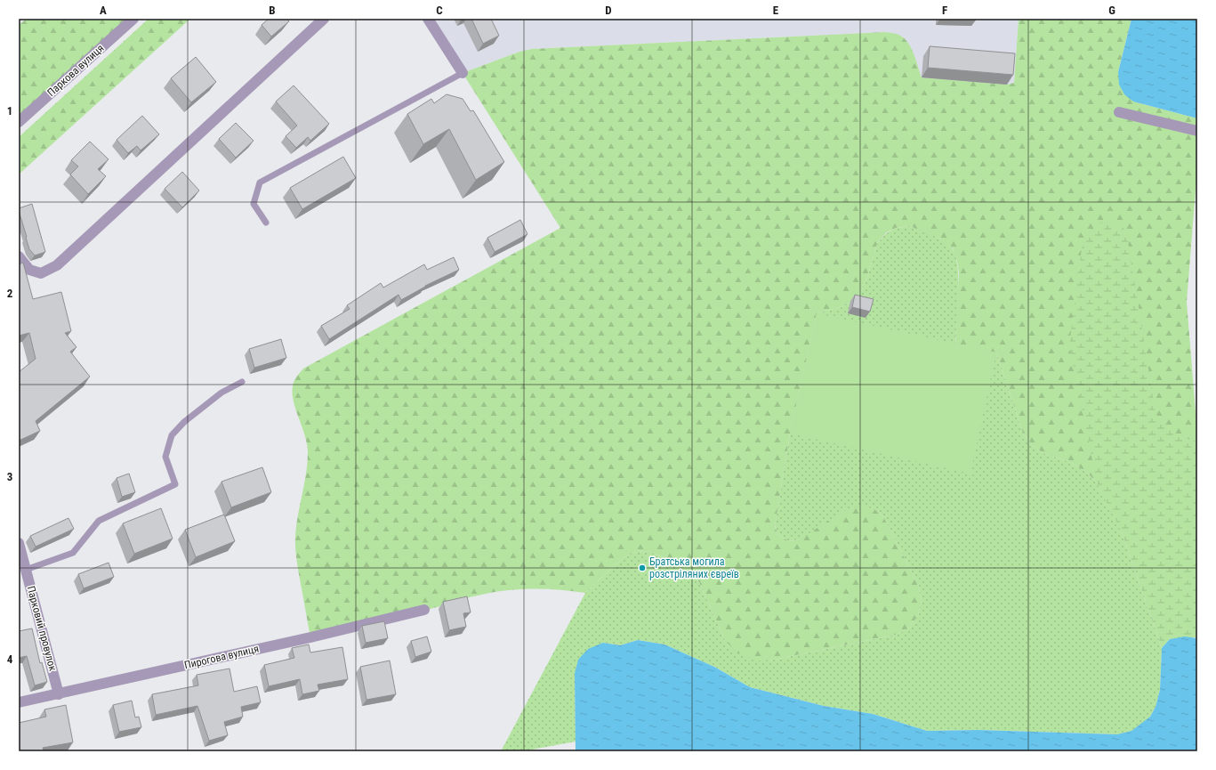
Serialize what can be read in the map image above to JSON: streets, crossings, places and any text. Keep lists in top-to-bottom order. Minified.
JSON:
{"streets":{"street":["Паркова вулиця","Парковий провулок","Пирогова вулиця"]},"crossings":[["Парковий провулок","Пирогова вулиця"]],"places":["Братська могила розстріляних євреїв"],"grid":{"columns":["A","B","C","D","E","F","G"],"rows":["1","2","3","4"]}}
